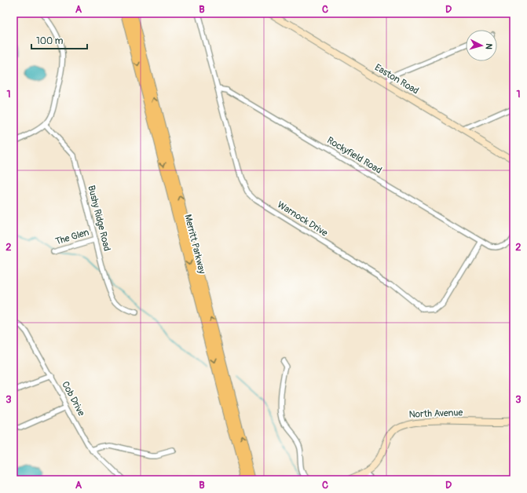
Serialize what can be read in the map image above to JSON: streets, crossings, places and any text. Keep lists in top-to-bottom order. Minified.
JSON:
{"streets":{"highway":["Merritt Parkway"],"main road":["Easton Road","North Avenue"],"street":["Rockyfield Road","Bushy Ridge Road","Warnock Drive","The Glen","Cob Drive"]},"crossings":[["Rockyfield Road","Warnock Drive"],["Bushy Ridge Road","The Glen"]],"scale_bar":"100 m","north":"right","grid":{"columns":["A","B","C","D"],"rows":["1","2","3"]}}
